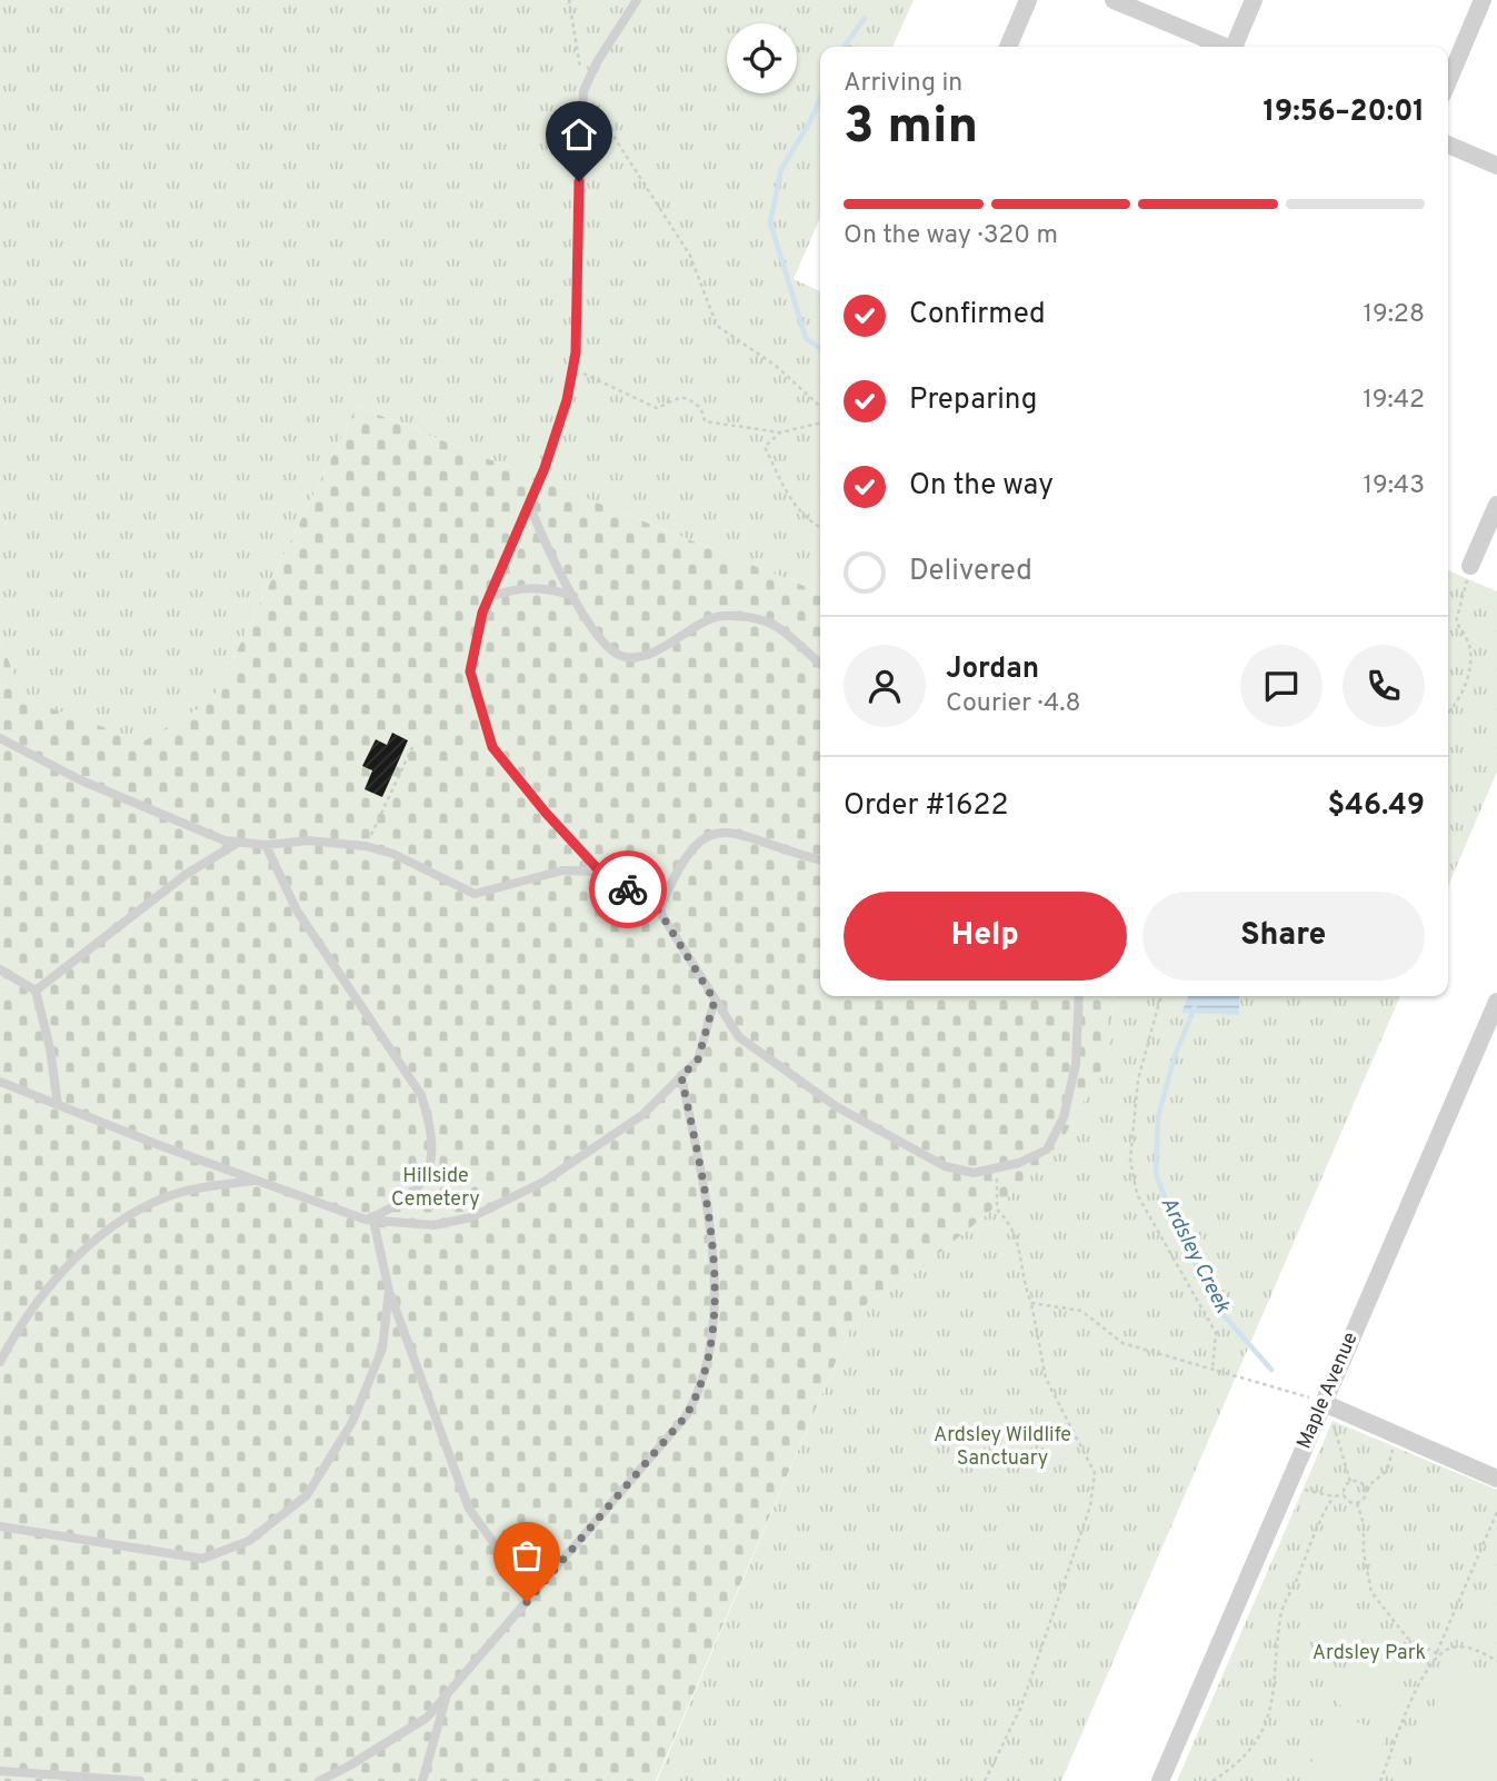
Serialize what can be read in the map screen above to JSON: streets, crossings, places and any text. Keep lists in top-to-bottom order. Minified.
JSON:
{"streets":{"street":["Maple Avenue"]},"water":["Ardsley Creek"],"parks":["Hillside Cemetery","Ardsley Wildlife Sanctuary","Ardsley Park"],"page":{"heading":["3 min","Arriving in","19:56–20:01"],"panel":["Jordan","Courier · 4.8","Order #1622","$46.49"],"bar":"On the way · 320 m","list":[["Confirmed","19:28"],["Preparing","19:42"],["On the way","19:43"],"Delivered"],"buttons":["Help","Share"]}}
